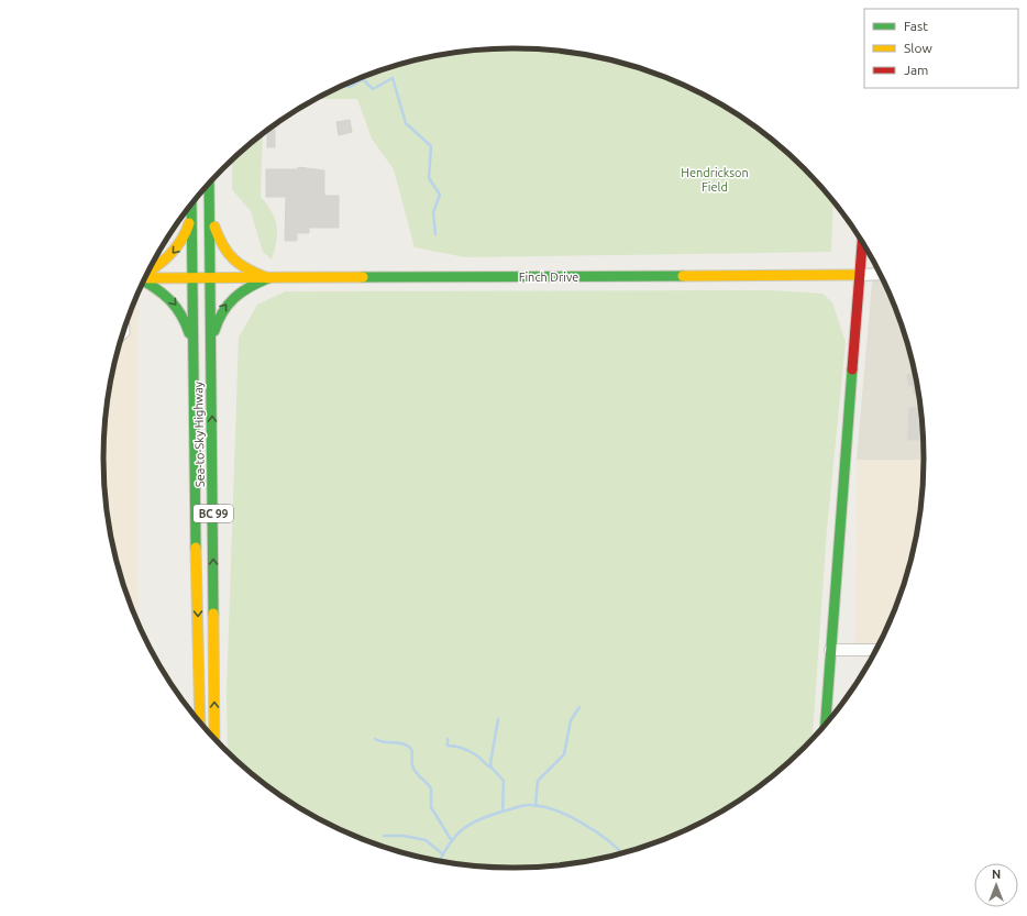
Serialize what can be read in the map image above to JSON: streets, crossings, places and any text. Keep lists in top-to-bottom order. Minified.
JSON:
{"streets":{"main road":["Finch Drive","Sea-to-Sky Highway","BC 99"]},"crossings":[["Finch Drive","Sea-to-Sky Highway"]],"parks":["Hendrickson Field"],"legend":["Fast","Slow","Jam"],"north":"top"}
